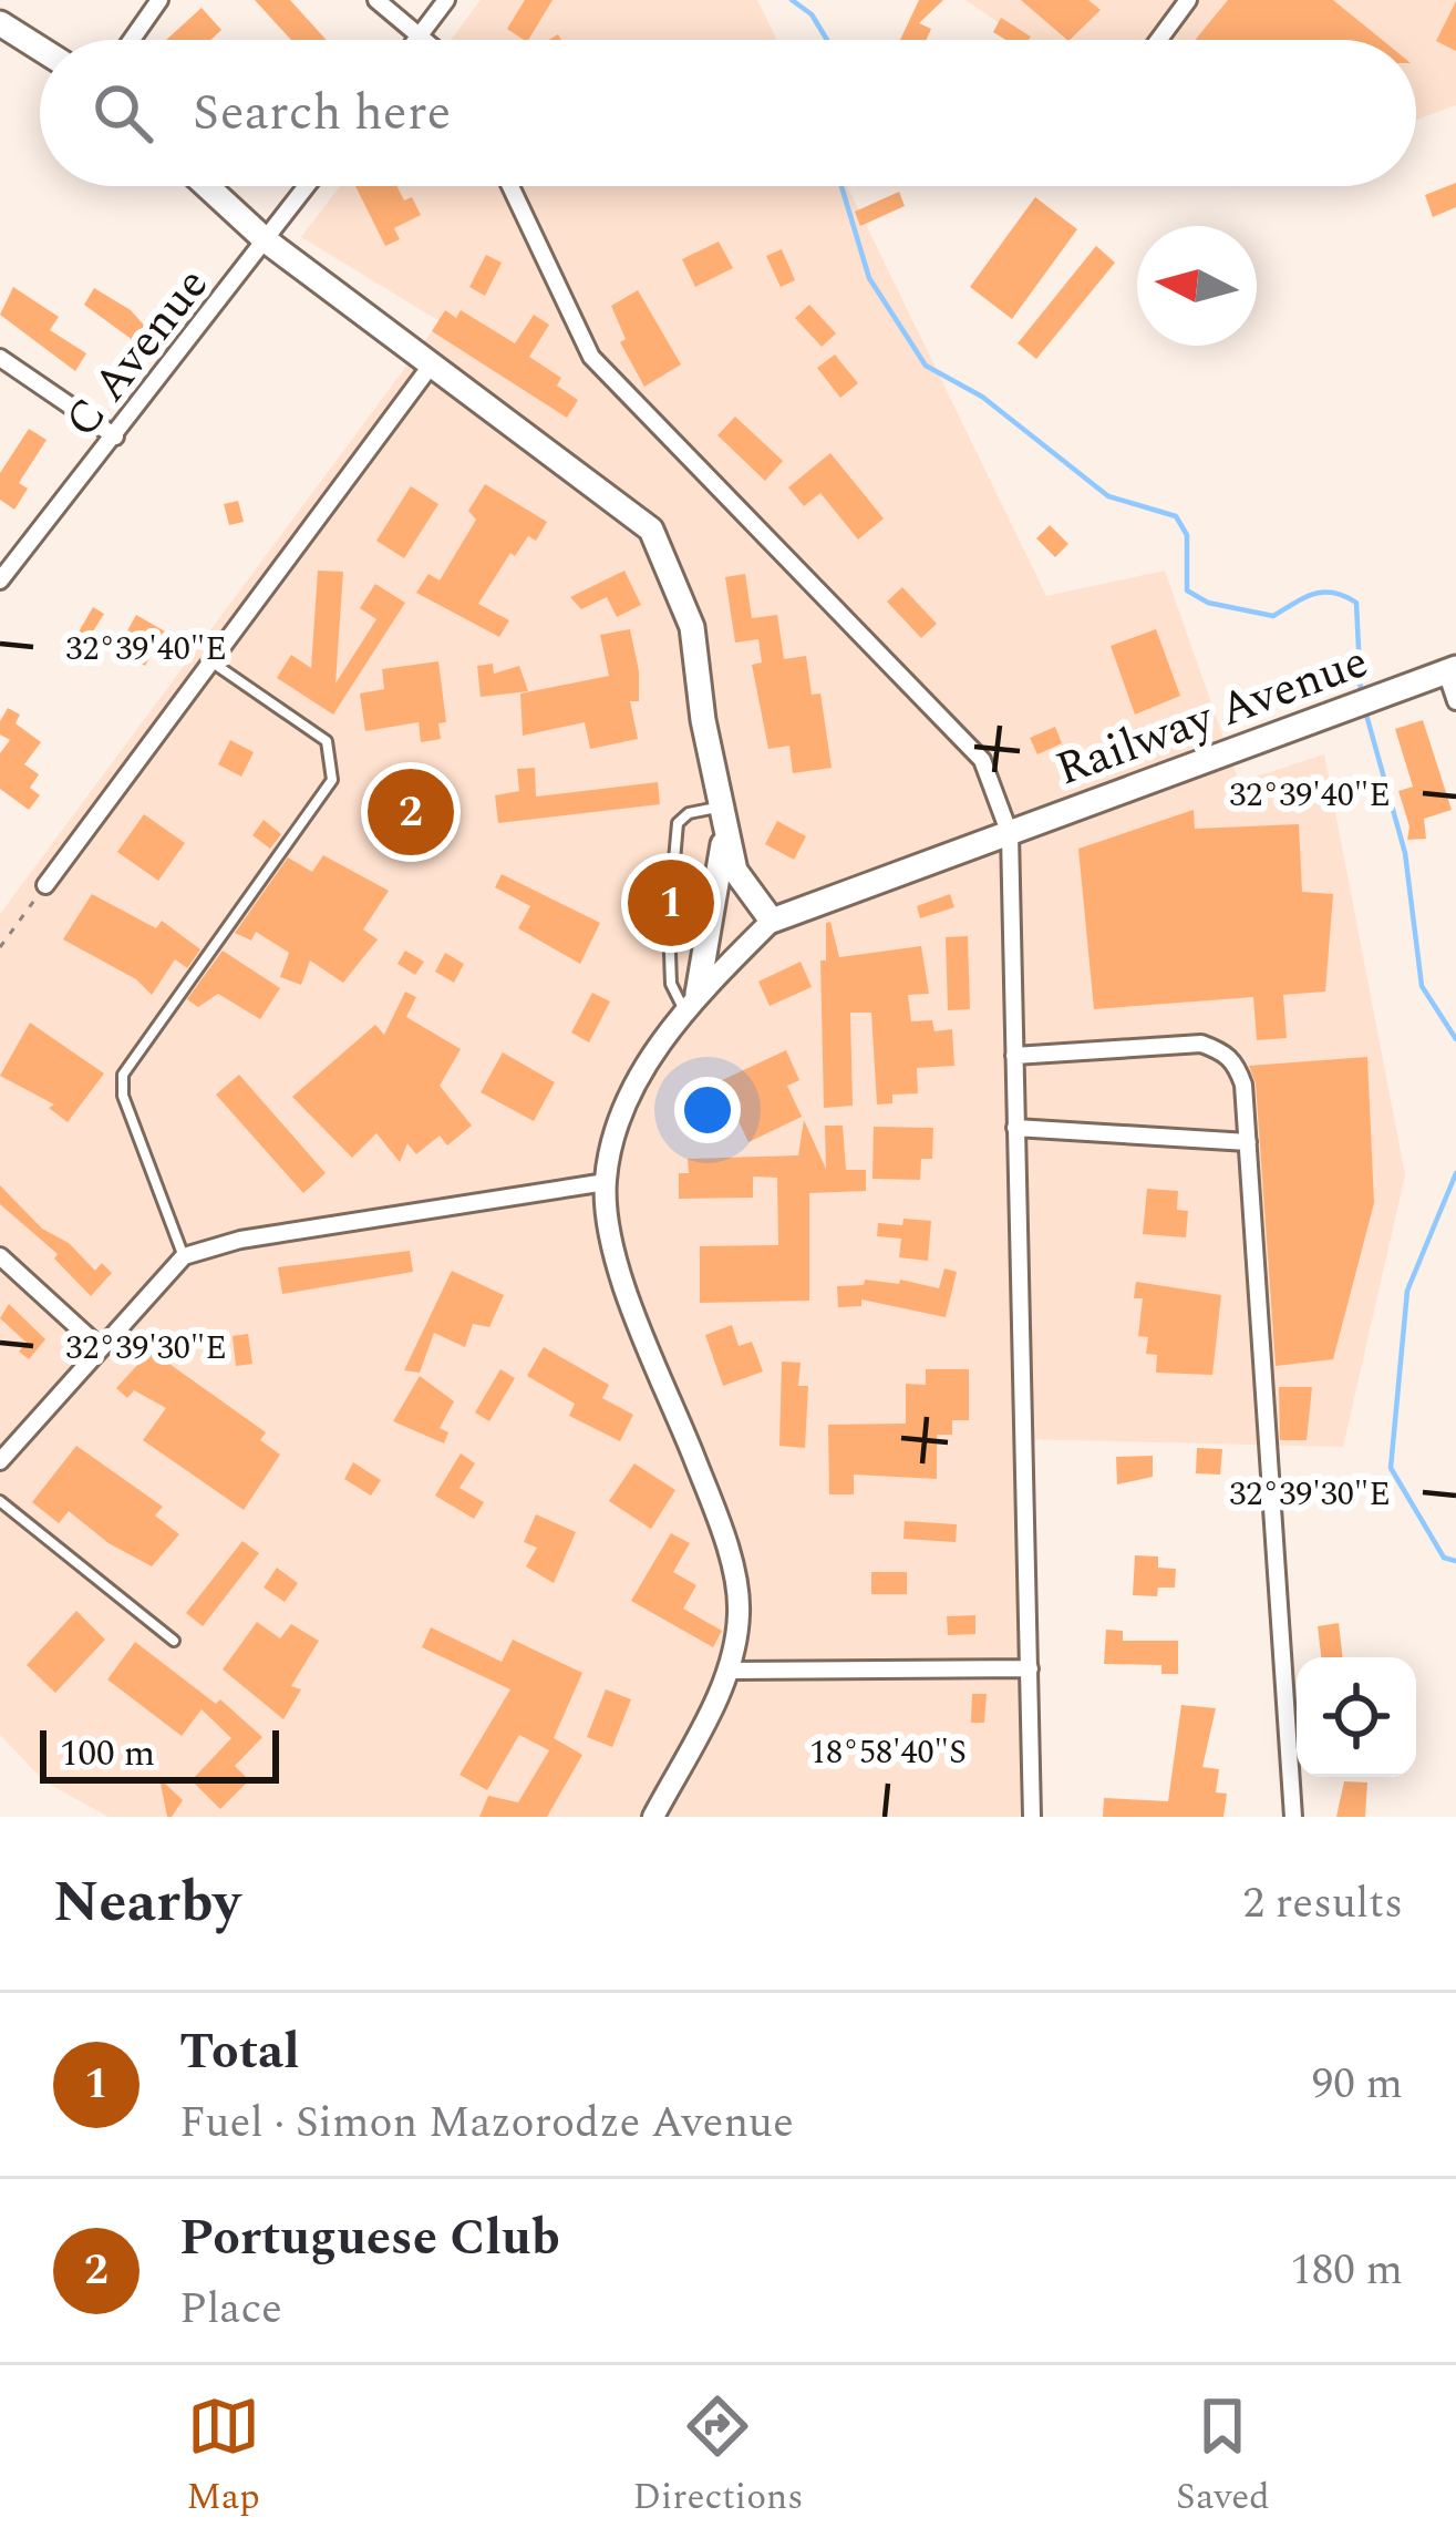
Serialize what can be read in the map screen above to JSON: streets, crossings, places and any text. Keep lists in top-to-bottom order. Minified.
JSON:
{"streets":{"main road":["Railway Avenue"],"street":["C Avenue"]},"scale_bar":"100 m","north":"left","page":{"search":"Search here","pins":["2","1"],"scale":"100 m","heading":["Nearby","2 results"],"list":[{"mark":"1","name":"Total","note":"Fuel · Simon Mazorodze Avenue","value":"90 m"},{"mark":"2","name":"Portuguese Club","note":"Place","value":"180 m"}],"nav":["Map","Directions","Saved"]},"coordinates":["32°39'40\"E","32°39'30\"E","18°58'40\"S"]}
